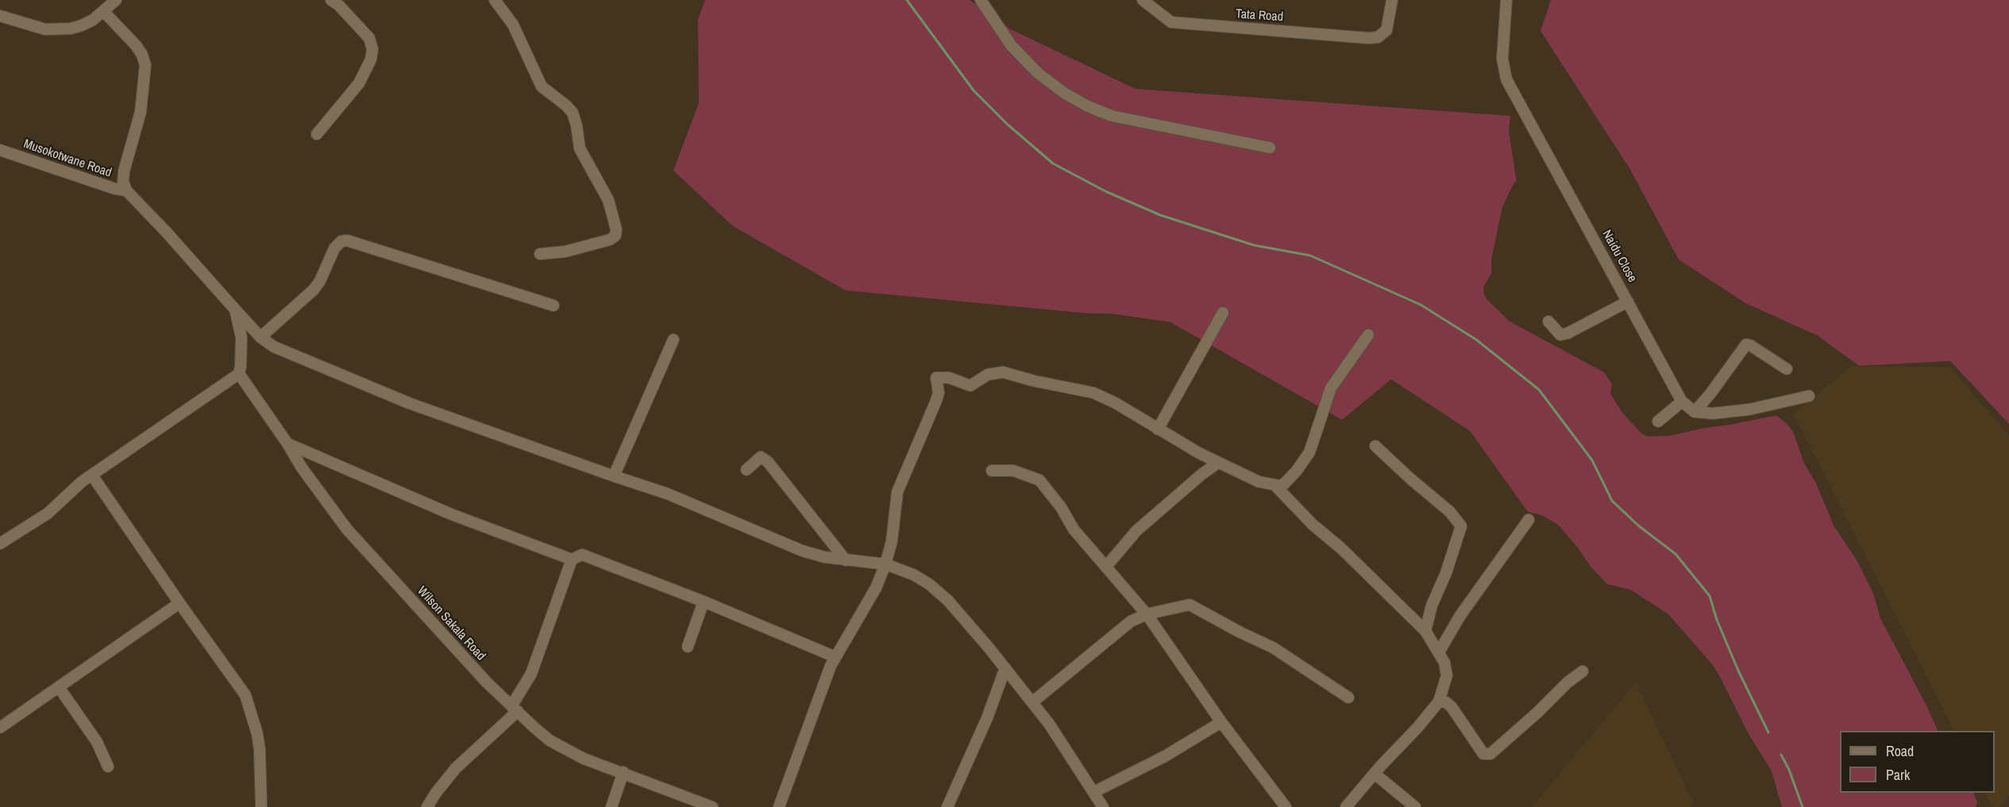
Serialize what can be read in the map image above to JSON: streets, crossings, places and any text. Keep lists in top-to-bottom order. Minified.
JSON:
{"streets":{"street":["Tata Road","Musokotwane Road","Naidu Close","Wilson Sakala Road"]},"legend":["Road","Park"]}
